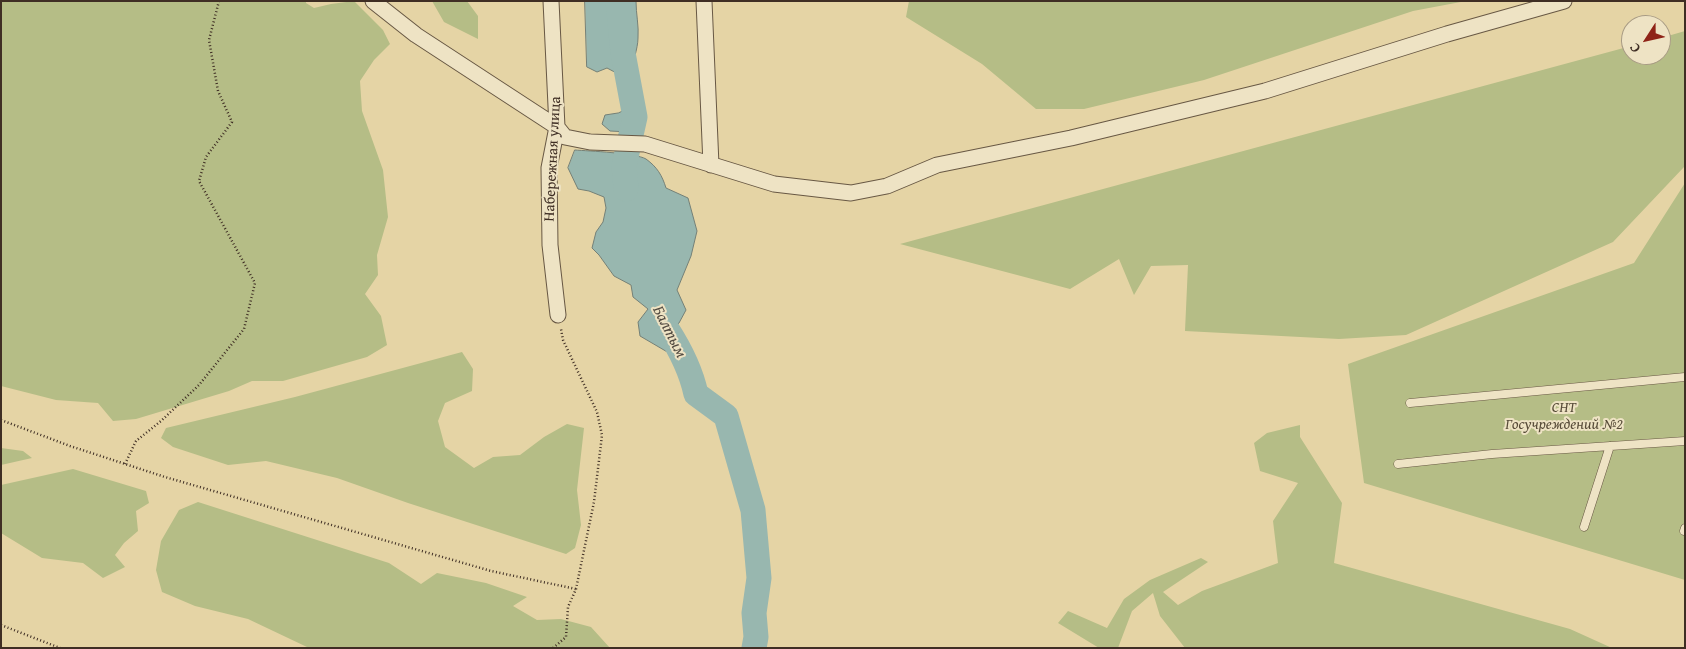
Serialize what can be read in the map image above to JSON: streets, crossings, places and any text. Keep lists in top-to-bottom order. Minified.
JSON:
{"streets":{"street":["Набережная улица"]},"water":["Балтым"],"parks":["СНТ Госучреждений №2"],"north":"bottom left"}
